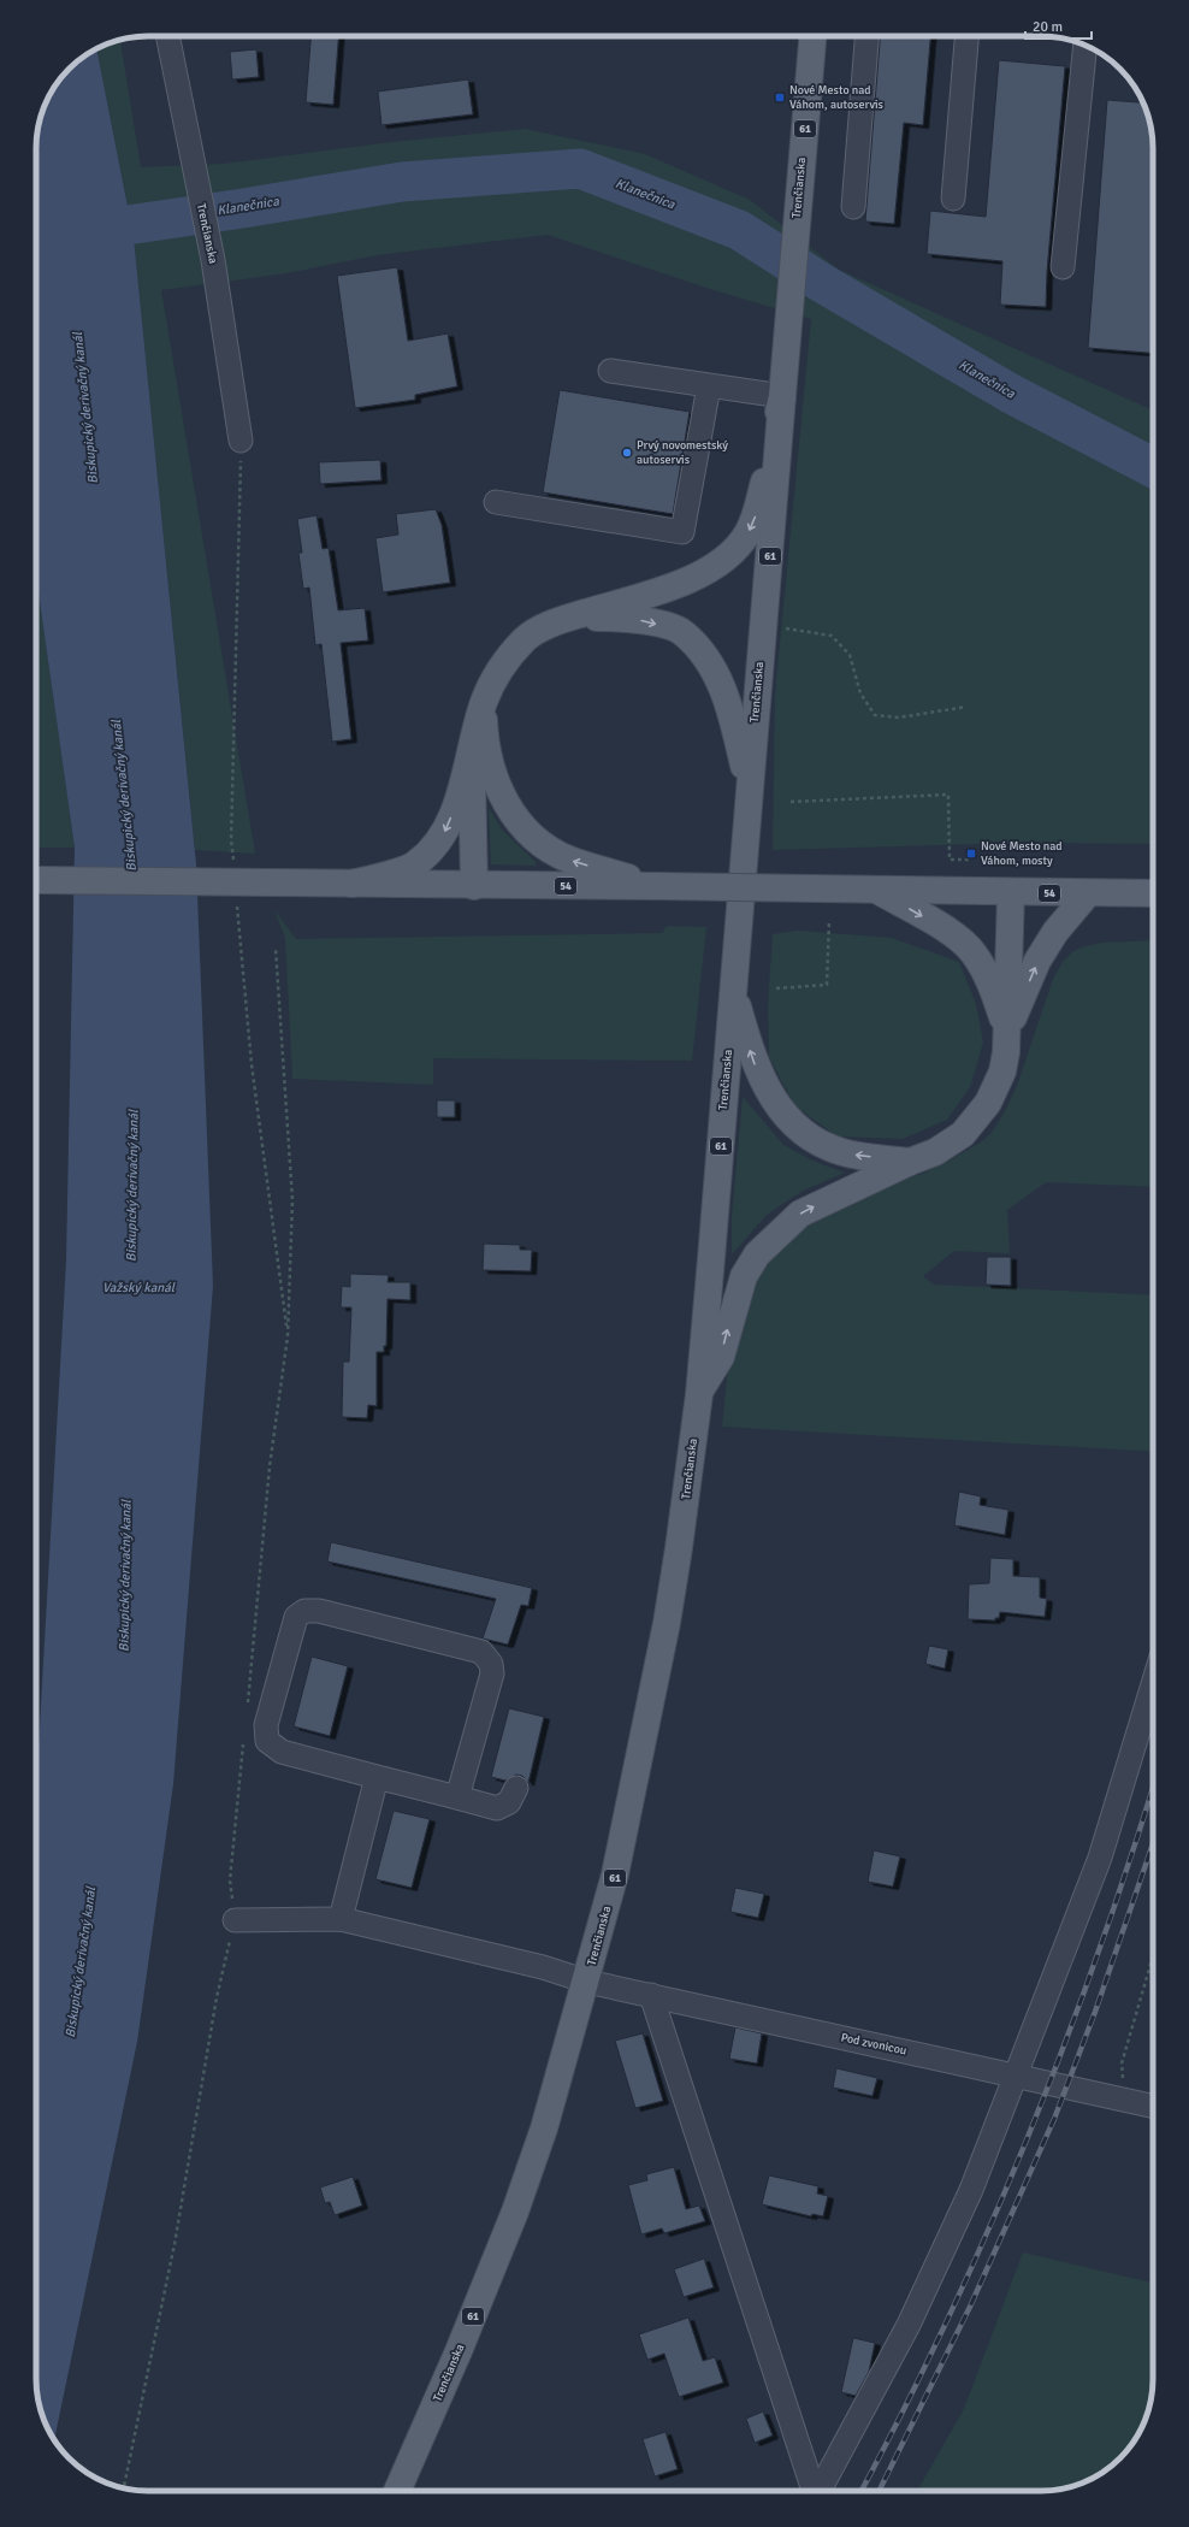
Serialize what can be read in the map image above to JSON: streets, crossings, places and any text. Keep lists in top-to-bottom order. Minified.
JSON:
{"streets":{"main road":["61","Trenčianska","54"],"street":["Pod zvonicou"]},"crossings":[["Trenčianska","Pod zvonicou"]],"water":["Klanečnica","Biskupický derivačný kanál","Važský kanál"],"places":{"transit":["Nové Mesto nad Váhom, autoservis","Nové Mesto nad Váhom, mosty"],"other":["Prvý novomestský autoservis"]},"scale_bar":"20 m"}
